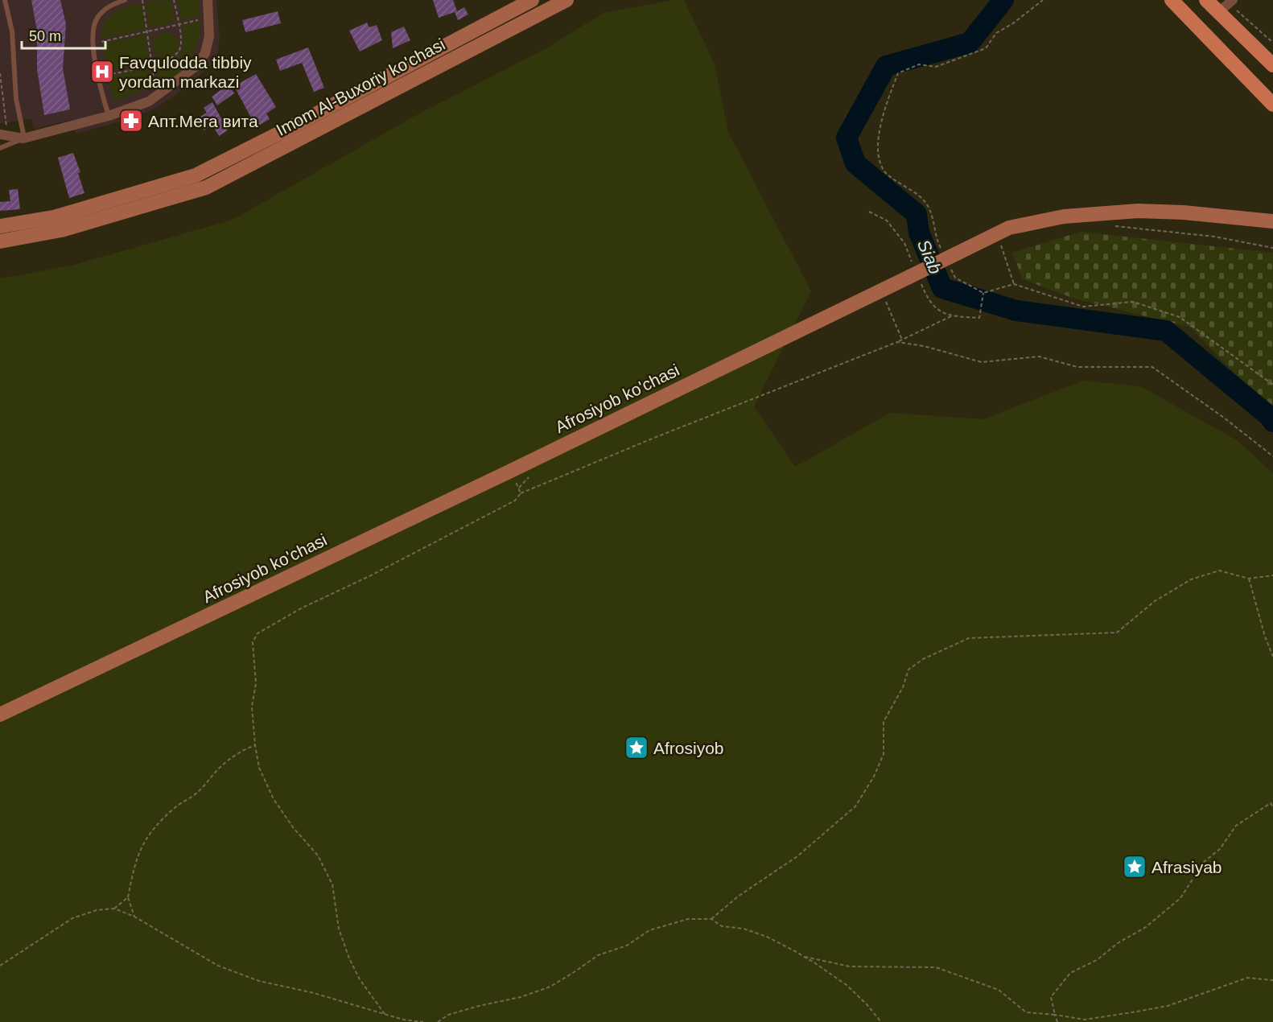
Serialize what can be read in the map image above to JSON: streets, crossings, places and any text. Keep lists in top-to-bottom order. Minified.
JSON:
{"streets":{"street":["Imom Al-Buxoriy ko'chasi","Afrosiyob ko'chasi"]},"water":["Siab"],"places":{"hospital":["Favqulodda tibbiy yordam markazi"],"pharmacy":["Апт.Мега вита"],"place":["Afrosiyob","Afrasiyab"]},"scale_bar":"50 m"}
